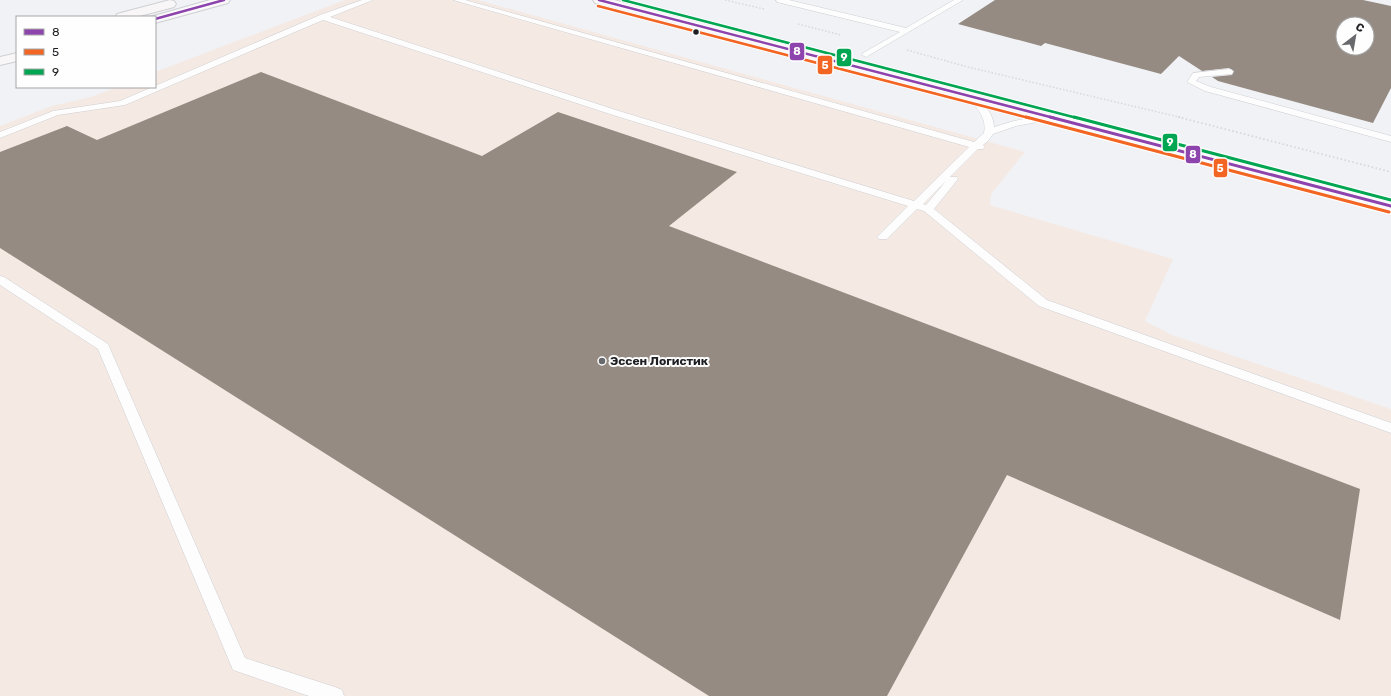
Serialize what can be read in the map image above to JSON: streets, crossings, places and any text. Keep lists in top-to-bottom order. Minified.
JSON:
{"places":["Эссен Логистик"],"lines":["transit line 8","transit line 9","transit line 5"],"legend":["8","5","9"],"north":"top right"}
